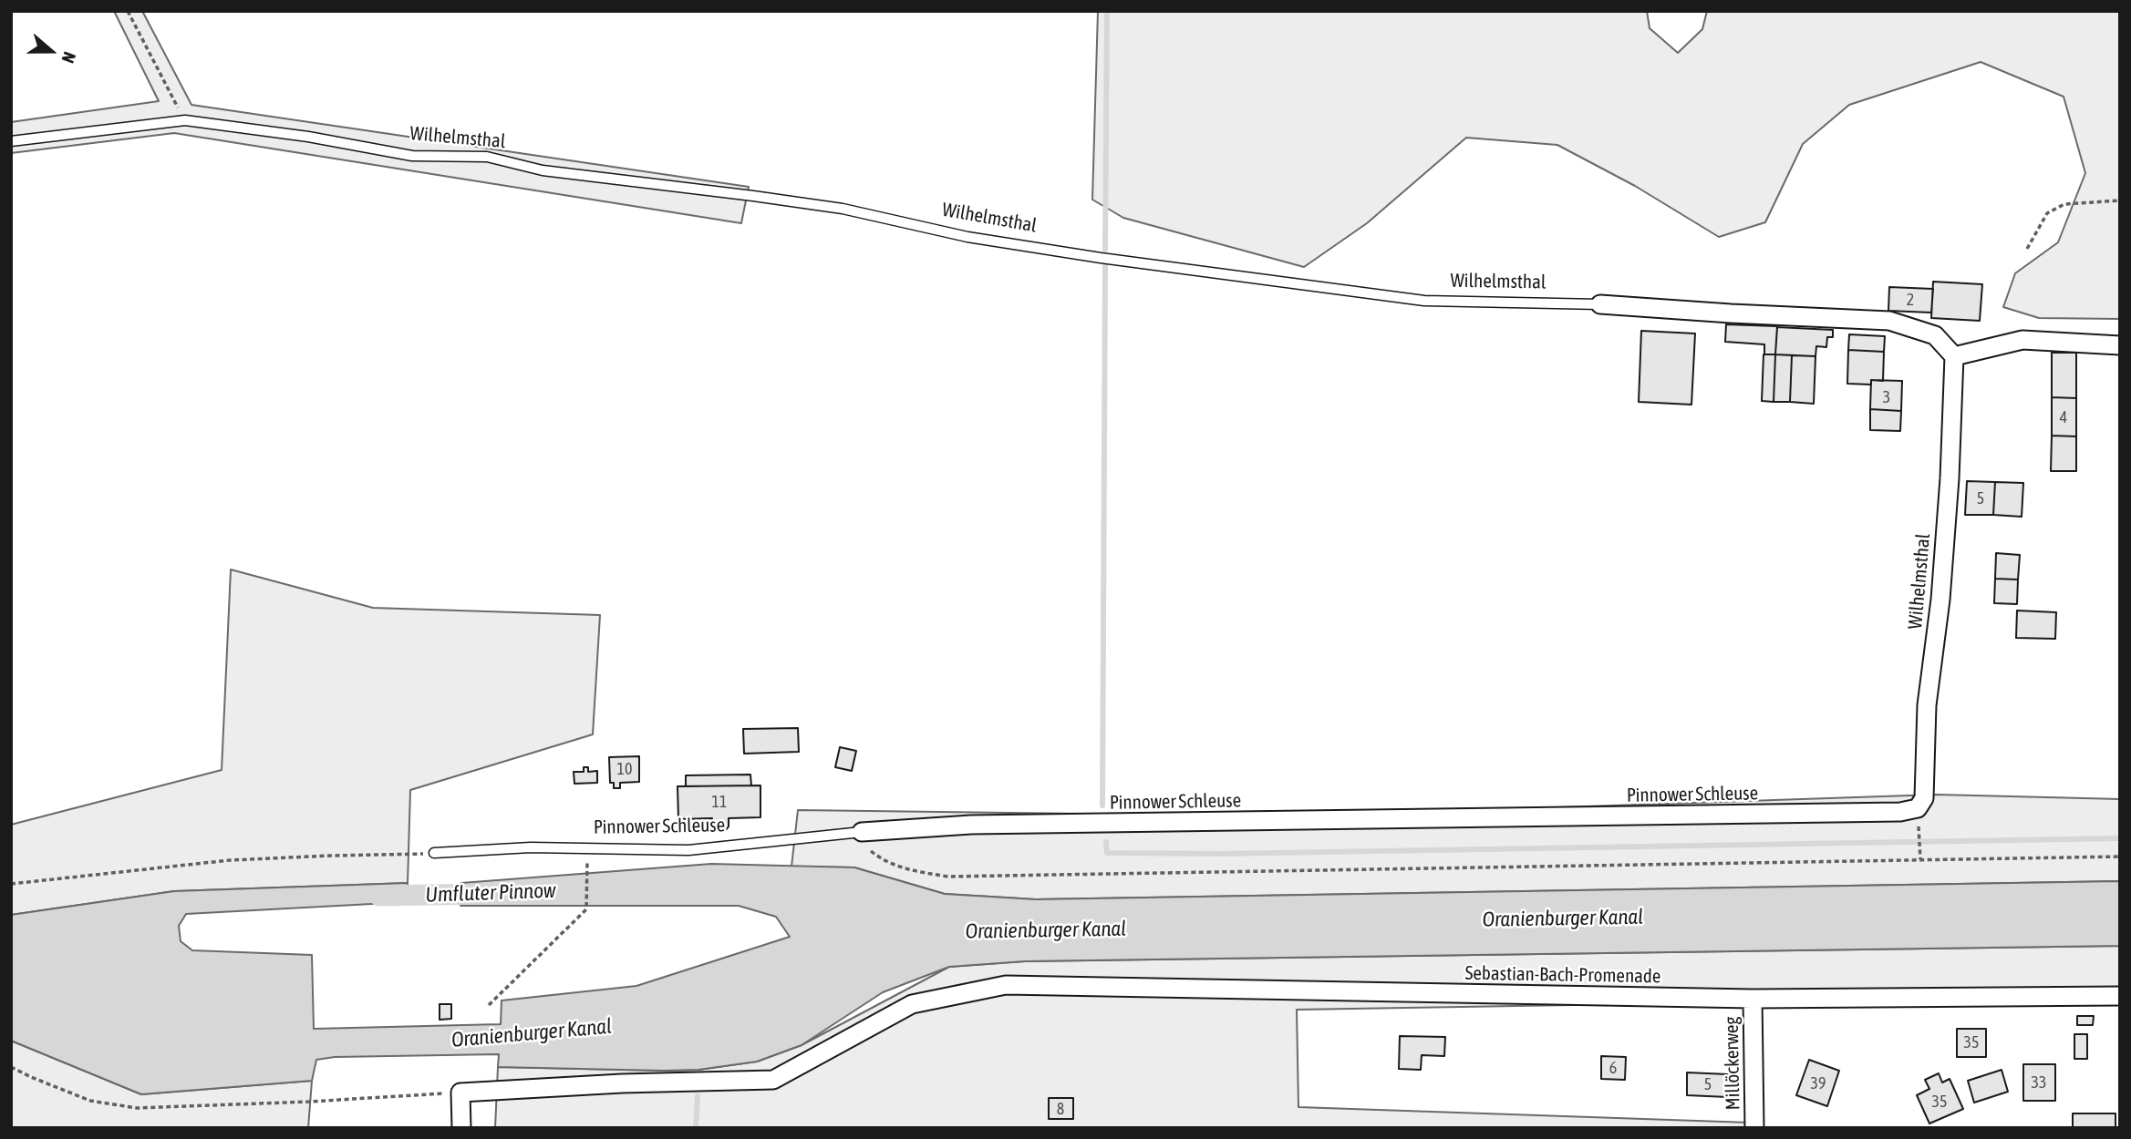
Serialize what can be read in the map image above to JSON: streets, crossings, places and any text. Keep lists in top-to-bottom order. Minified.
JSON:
{"streets":{"street":["Wilhelmsthal","Pinnower Schleuse","Sebastian-Bach-Promenade","Millöckerweg"]},"crossings":[["Wilhelmsthal","Pinnower Schleuse"],["Sebastian-Bach-Promenade","Millöckerweg"]],"water":["Umfluter Pinnow","Oranienburger Kanal"],"house_numbers":["2","3","4","5","10","11","35","6","33","39","5","35","8"],"north":"right"}
